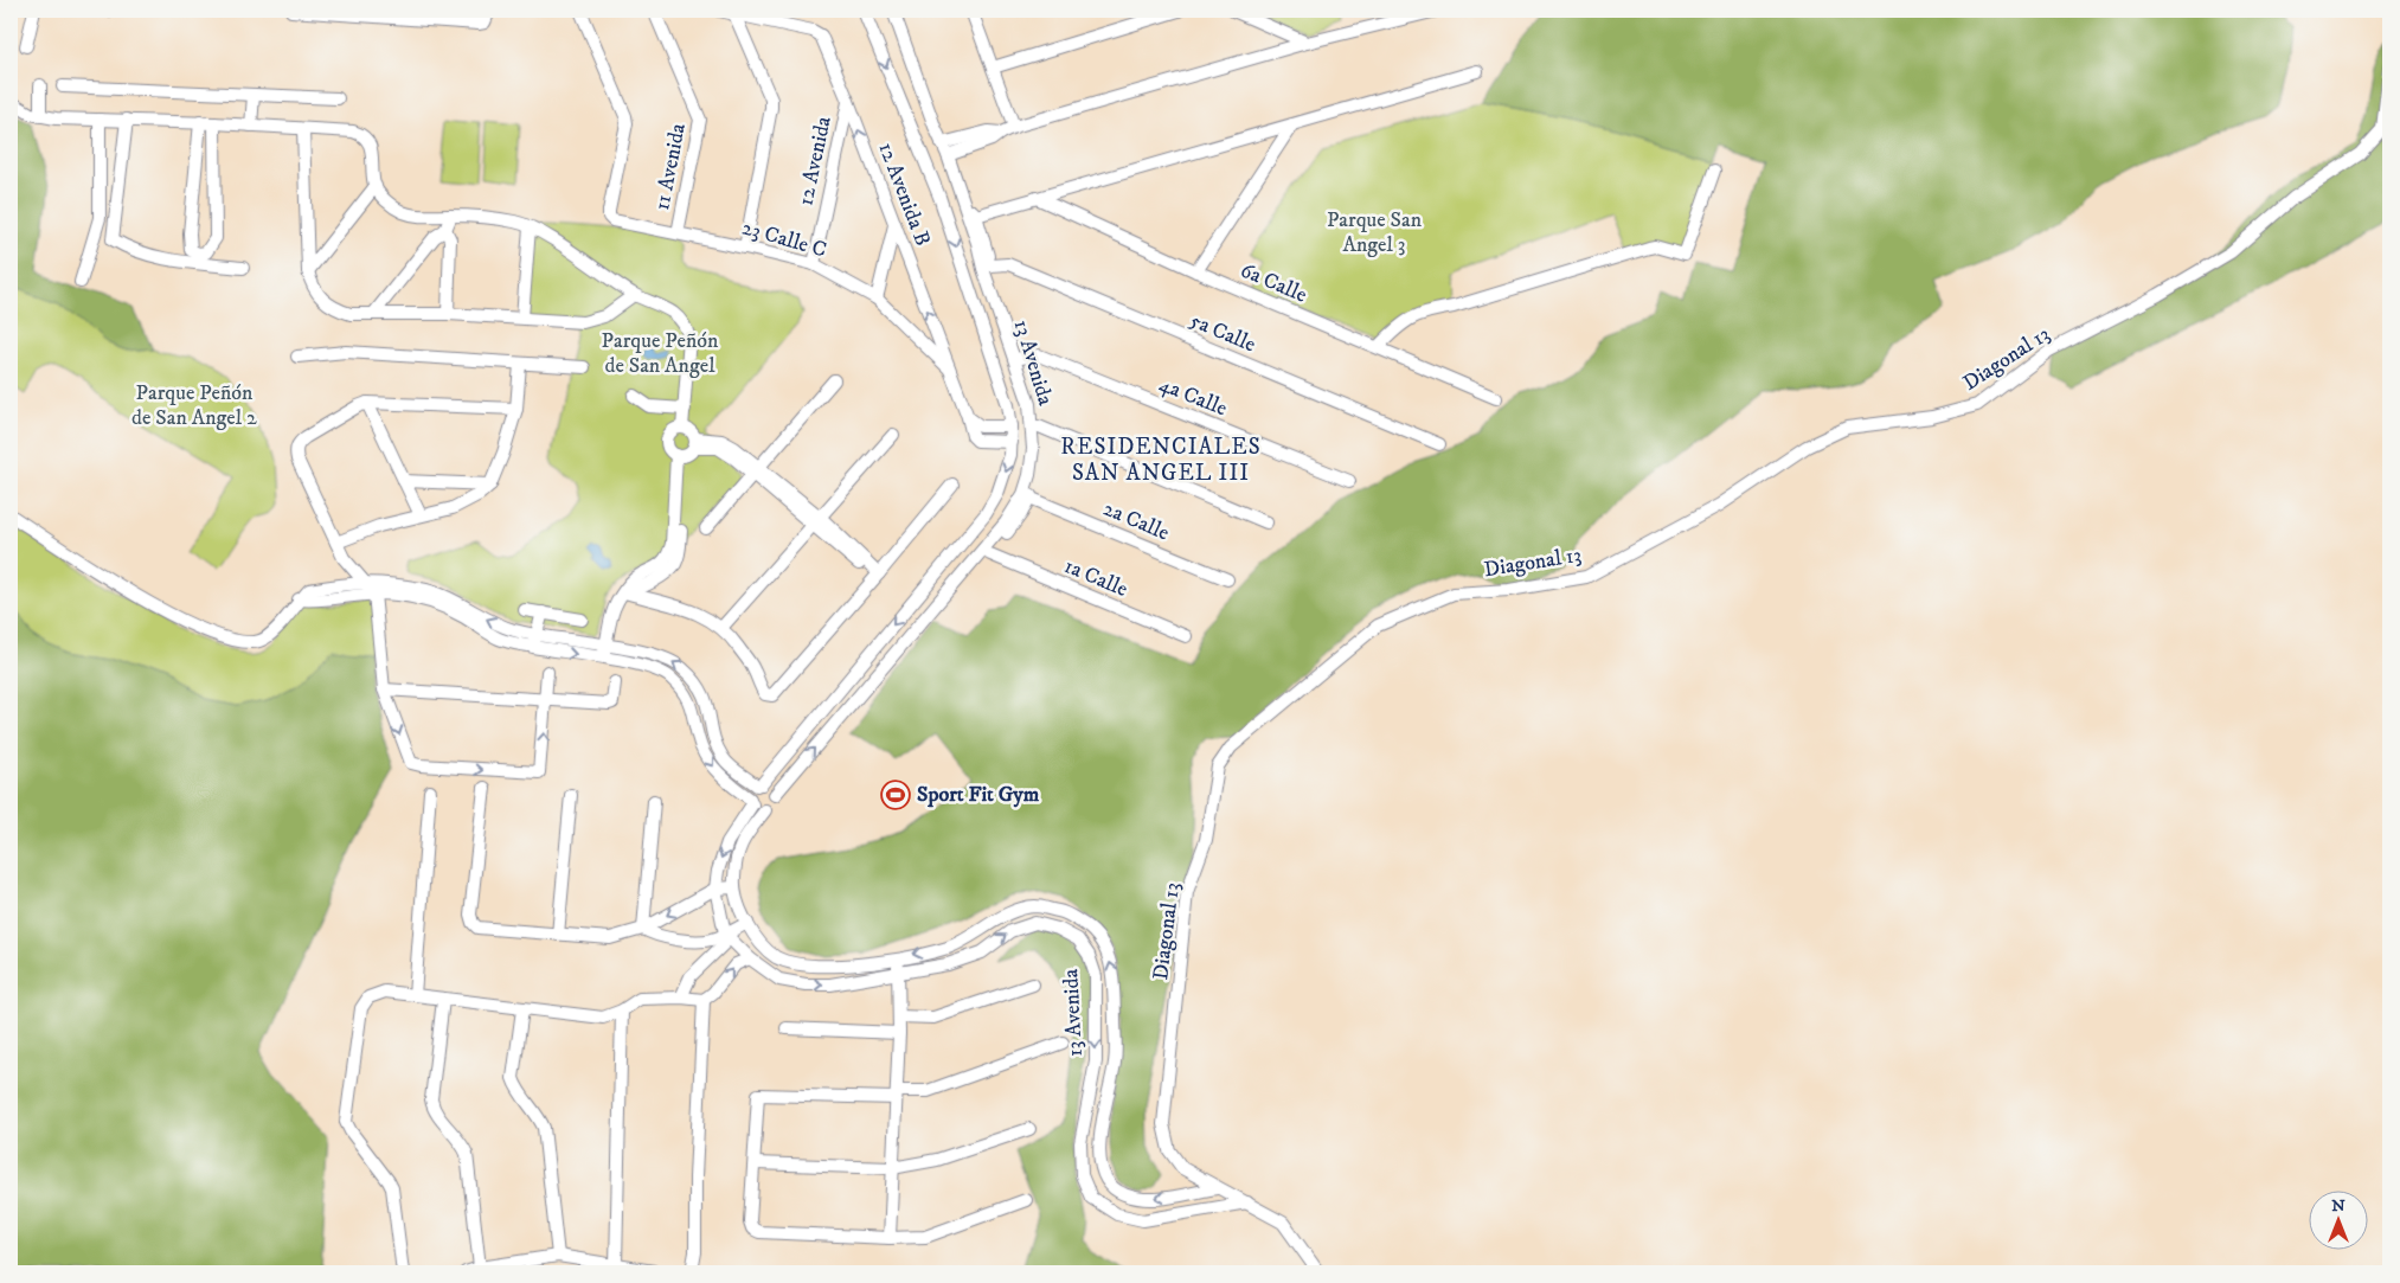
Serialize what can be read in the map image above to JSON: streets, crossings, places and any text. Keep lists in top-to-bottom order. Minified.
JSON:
{"streets":{"street":["12 Avenida","11 Avenida","12 Avenida B","23 Calle C","6a Calle","5a Calle","Diagonal 13","13 Avenida","4a Calle","2a Calle","1a Calle"]},"crossings":[["12 Avenida","12 Avenida B"],["12 Avenida","23 Calle C"],["11 Avenida","23 Calle C"],["12 Avenida B","23 Calle C"],["12 Avenida B","13 Avenida"],["5a Calle","13 Avenida"],["Diagonal 13","13 Avenida"]],"districts":["RESIDENCIALES SAN ANGEL III"],"parks":["Parque San Angel 3","Parque Peñón de San Angel","Parque Peñón de San Angel 2"],"places":{"sports":["Sport Fit Gym"]},"north":"top"}
